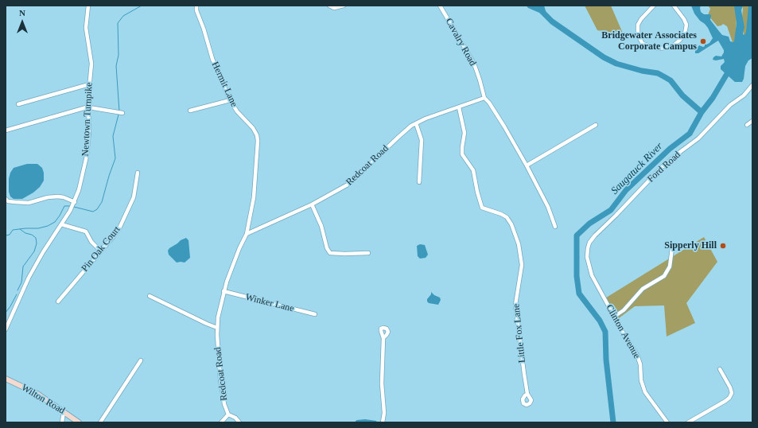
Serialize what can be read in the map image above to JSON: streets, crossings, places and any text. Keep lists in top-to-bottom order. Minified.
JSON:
{"streets":{"main road":["Wilton Road"],"street":["Cavalry Road","Hermit Lane","Newtown Turnpike","Redcoat Road","Ford Road","Pin Oak Court","Winker Lane","Clinton Avenue","Little Fox Lane"]},"crossings":[["Cavalry Road","Redcoat Road"],["Hermit Lane","Redcoat Road"],["Redcoat Road","Winker Lane"],["Redcoat Road","Little Fox Lane"],["Ford Road","Clinton Avenue"]],"water":["Saugatuck River"],"places":["Bridgewater Associates Corporate Campus","Sipperly Hill"],"north":"top"}
